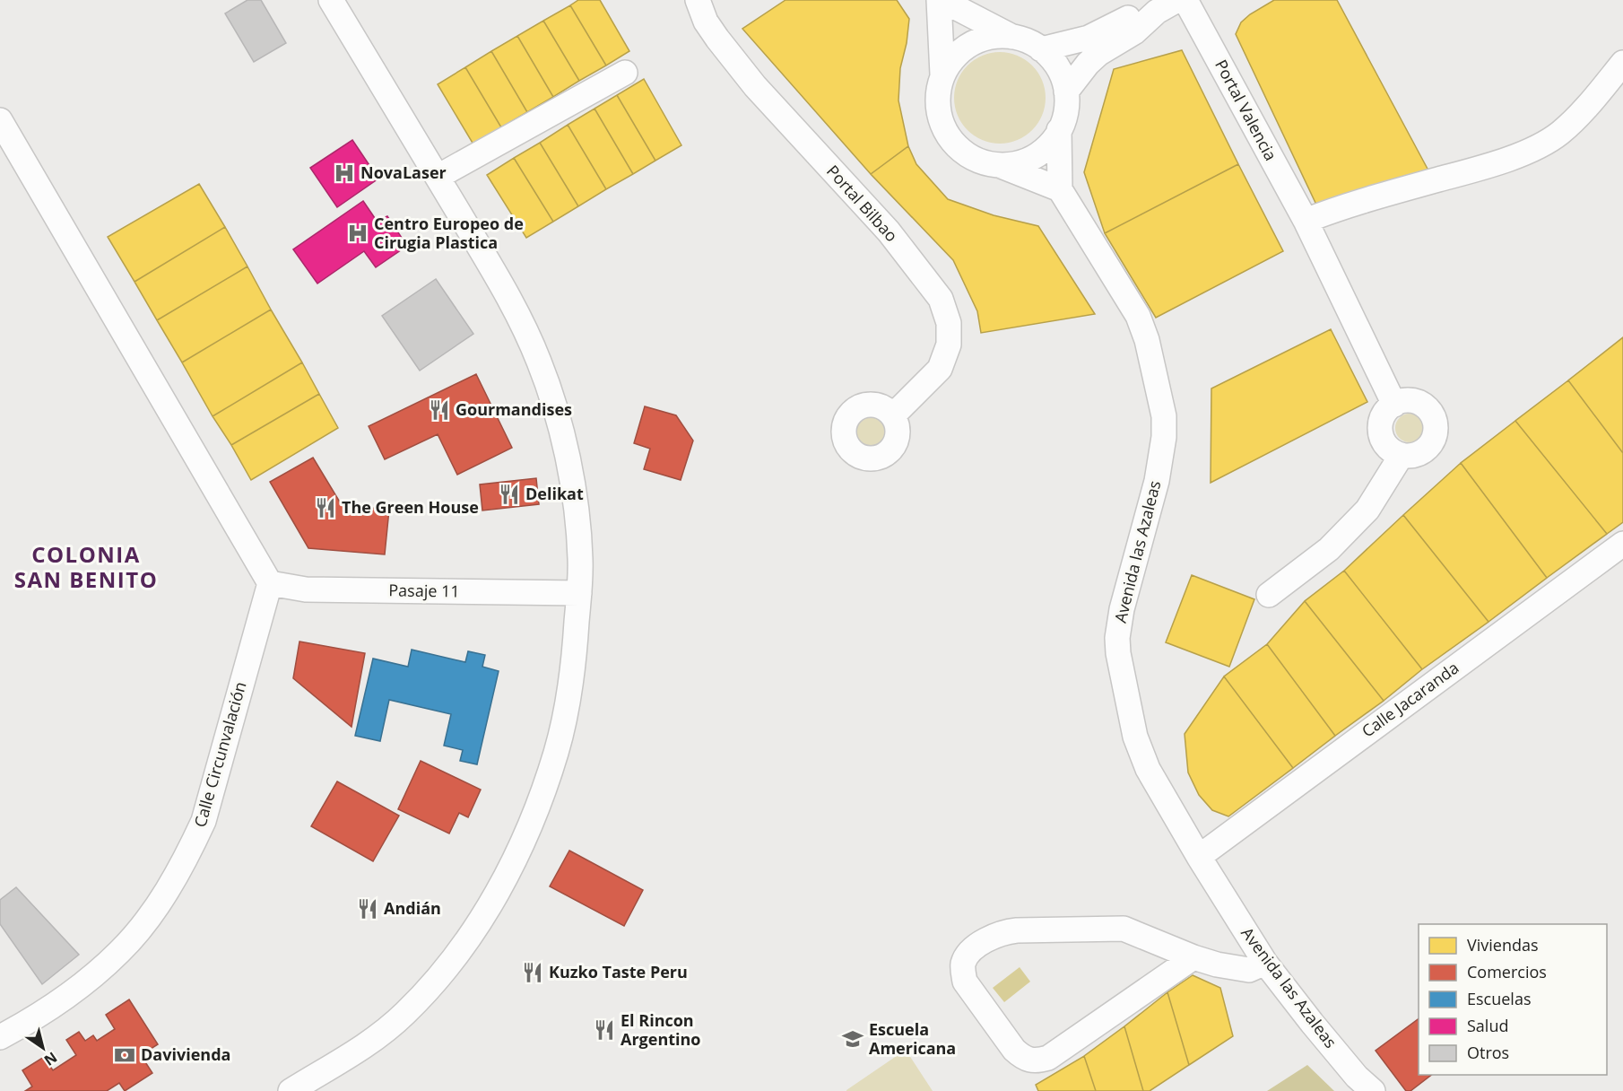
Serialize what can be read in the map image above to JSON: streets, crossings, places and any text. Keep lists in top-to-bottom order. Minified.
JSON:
{"streets":{"street":["Portal Valencia","Portal Bilbao","Avenida las Azaleas","Pasaje 11","Calle Jacaranda","Calle Circunvalación"]},"crossings":[["Avenida las Azaleas","Calle Jacaranda"],["Pasaje 11","Calle Circunvalación"]],"districts":["COLONIA SAN BENITO"],"places":{"hospital":["NovaLaser","Centro Europeo de Cirugia Plastica"],"restaurant":["Gourmandises","Delikat","The Green House","Andián","Kuzko Taste Peru","El Rincon Argentino"],"school or university":["Escuela Americana"],"bank":["Davivienda"]},"legend":["Viviendas","Comercios","Escuelas","Salud","Otros"],"north":"bottom right"}
